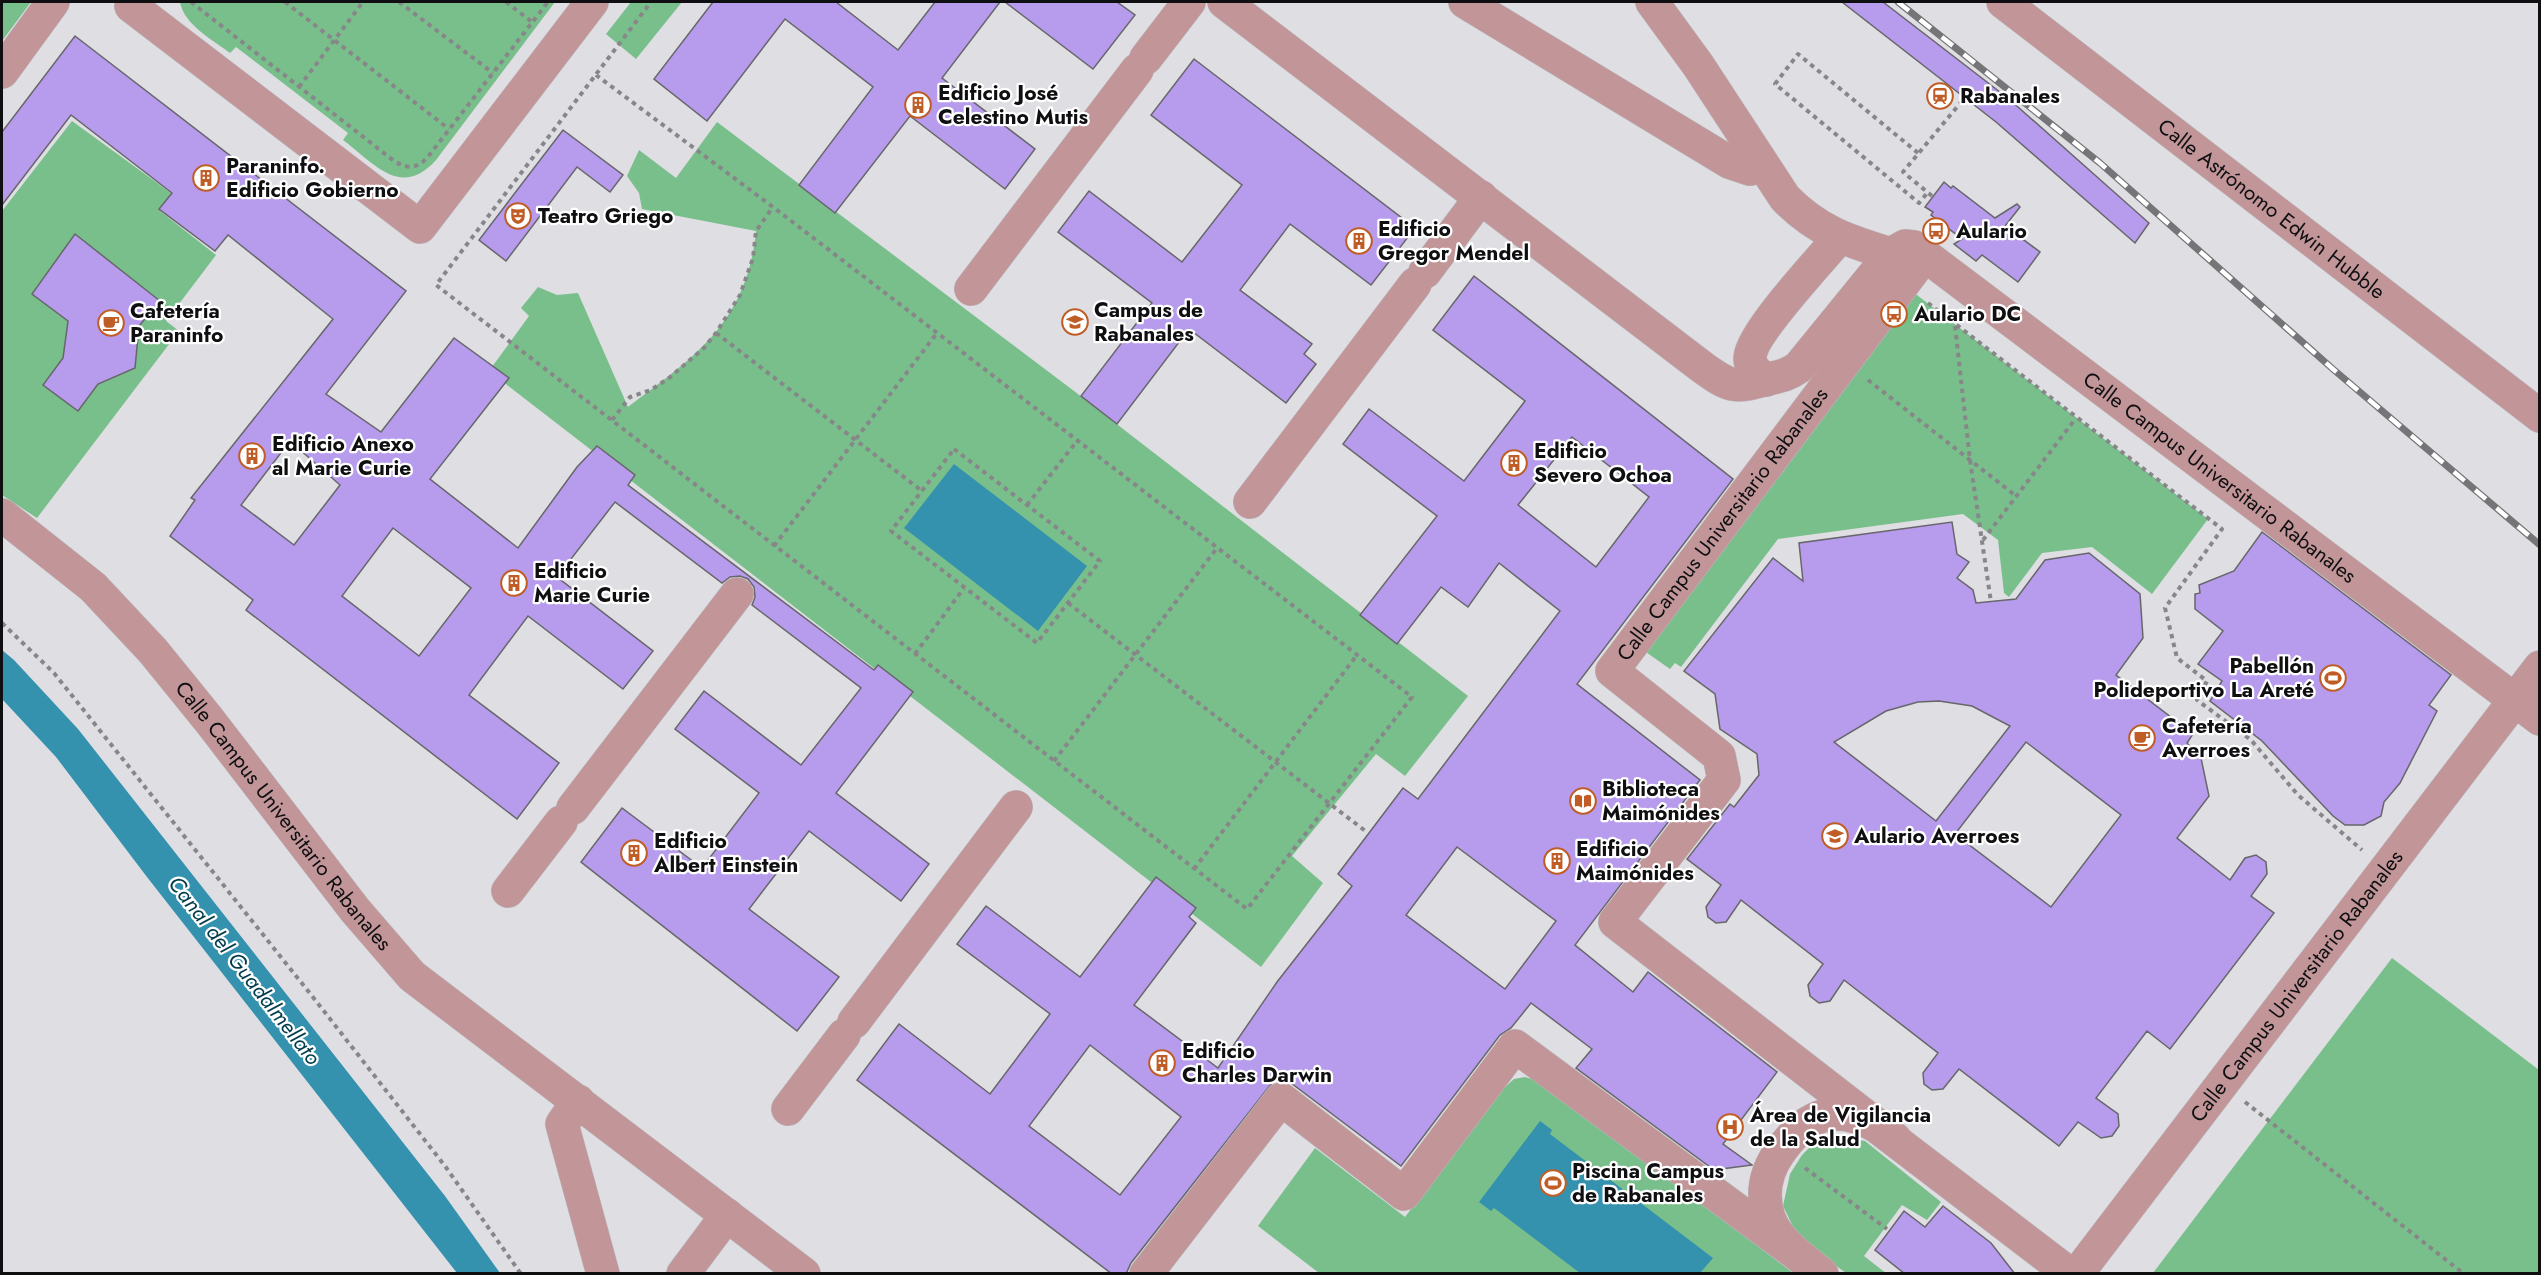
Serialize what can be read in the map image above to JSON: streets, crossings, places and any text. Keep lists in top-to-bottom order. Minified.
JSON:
{"streets":{"street":["Calle Astrónomo Edwin Hubble","Calle Campus Universitario Rabanales"]},"water":["Canal del Guadalmellato"],"places":{"station":["Rabanales"],"building":["Edificio José Celestino Mutis","Paraninfo. Edificio Gobierno","Edificio Gregor Mendel","Edificio Anexo al Marie Curie","Edificio Severo Ochoa","Edificio Marie Curie","Edificio Albert Einstein","Edificio Maimónides","Edificio Charles Darwin"],"theatre":["Teatro Griego"],"bus stop":["Aulario","Aulario DC"],"school or university":["Campus de Rabanales","Aulario Averroes"],"cafe":["Cafetería Paraninfo","Cafetería Averroes"],"sports":["Pabellón Polideportivo La Areté","Piscina Campus de Rabanales"],"library":["Biblioteca Maimónides"],"hospital":["Área de Vigilancia de la Salud"]}}
